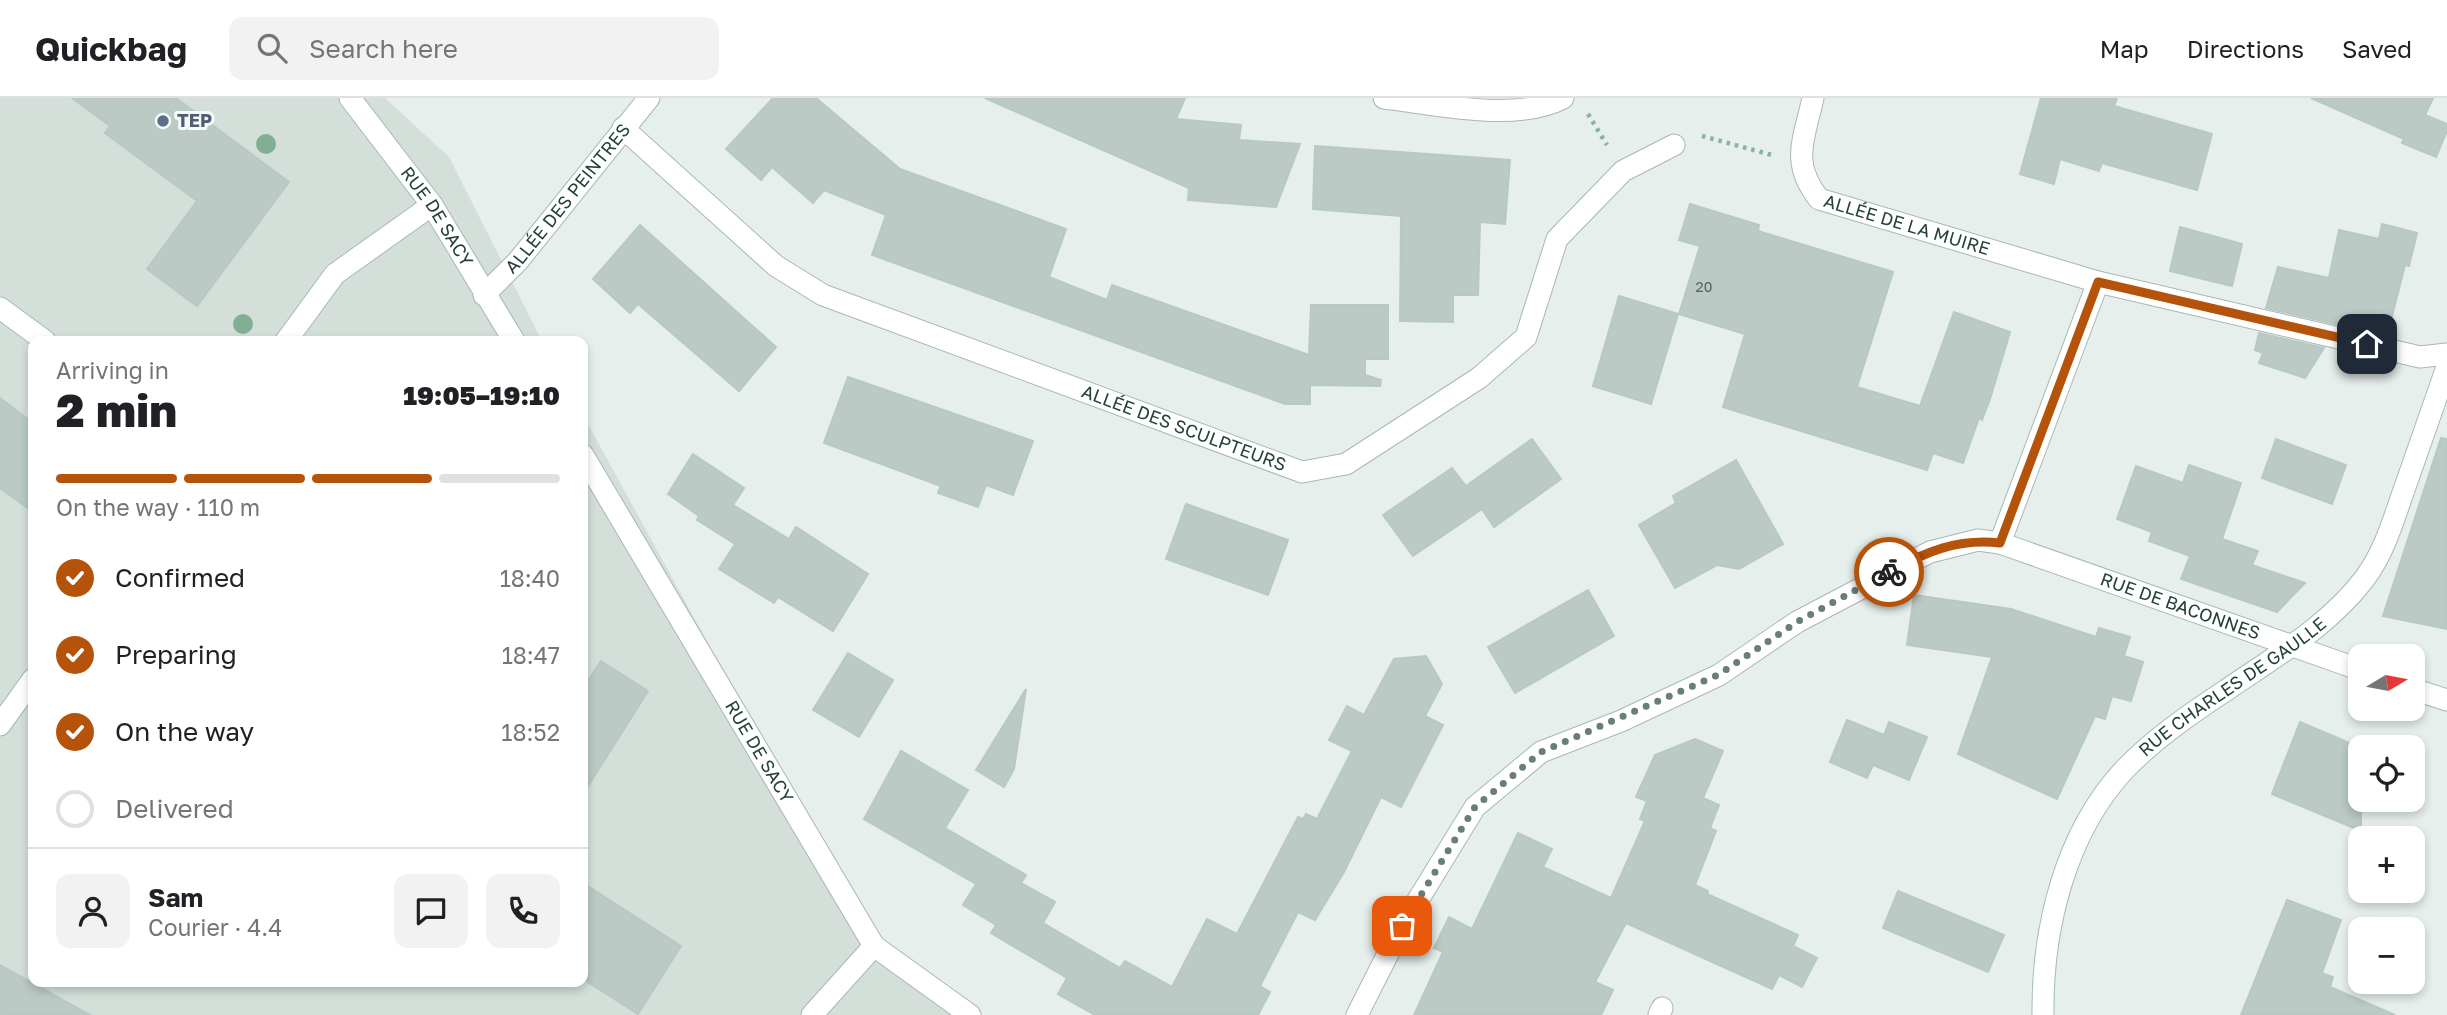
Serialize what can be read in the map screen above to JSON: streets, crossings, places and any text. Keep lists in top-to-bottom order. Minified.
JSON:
{"streets":{"street":["ALLÉE DES PEINTRES","RUE DE SACY","ALLÉE DE LA MUIRE","ALLÉE DES SCULPTEURS","RUE DE BACONNES","RUE CHARLES DE GAULLE"]},"crossings":[["ALLÉE DES PEINTRES","RUE DE SACY"],["ALLÉE DES PEINTRES","ALLÉE DES SCULPTEURS"],["RUE DE BACONNES","RUE CHARLES DE GAULLE"]],"places":["TEP"],"house_numbers":["20"],"north":"right","page":{"header":"Quickbag","search":"Search here","nav":["Map","Directions","Saved"],"heading":["2 min","Arriving in","19:05–19:10"],"panel":["Sam","Courier · 4.4"],"bar":"On the way · 110 m","list":[["Confirmed","18:40"],["Preparing","18:47"],["On the way","18:52"],"Delivered"],"map_buttons":["+","−"]}}
